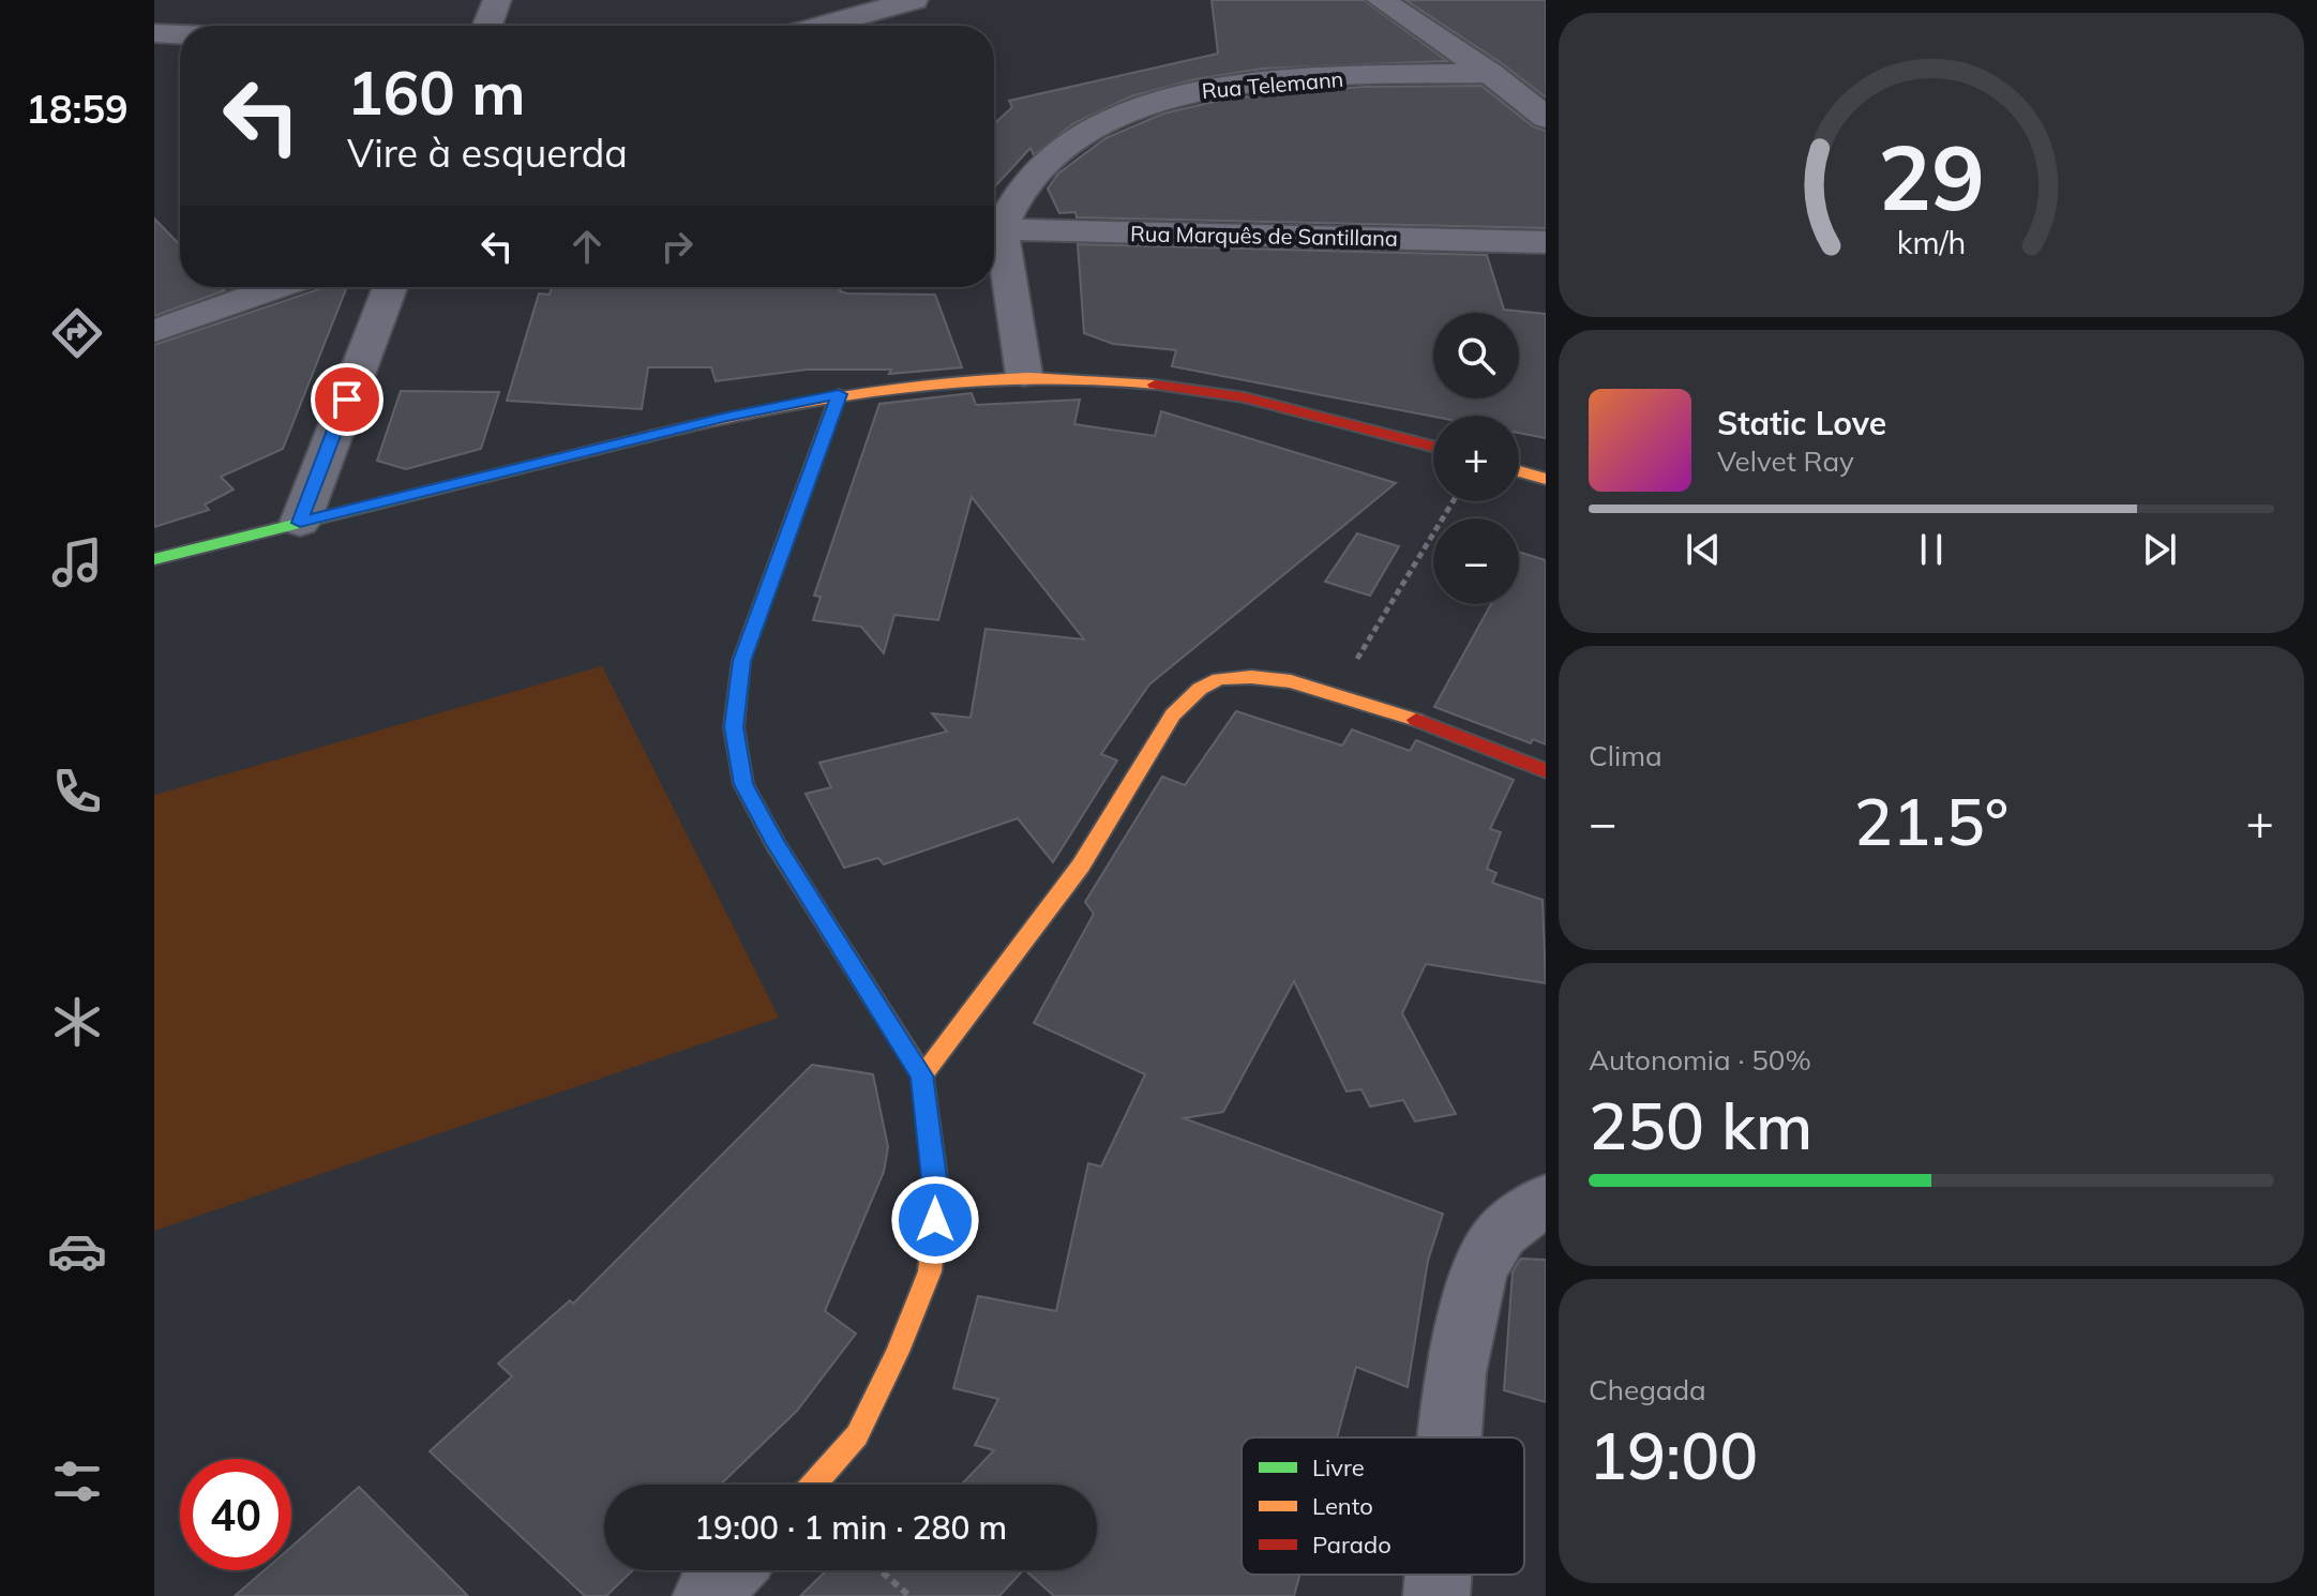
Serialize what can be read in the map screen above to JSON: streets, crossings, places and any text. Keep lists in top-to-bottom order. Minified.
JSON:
{"streets":{"street":["Rua Telemann","Rua Marquês de Santillana"]},"legend":["Livre","Lento","Parado"],"page":{"tabs":"18:59","turn":["160 m","Vire à esquerda"],"map_buttons":["+","−"],"song":["Static Love","Velvet Ray"],"tile":["Clima",["Autonomia · 50%","250 km"],["Chegada","19:00"]],"heat":["−","21.5°","+"],"limit":"40","trip":"19:00 · 1 min · 280 m","gauge":["29","km/h"]}}
